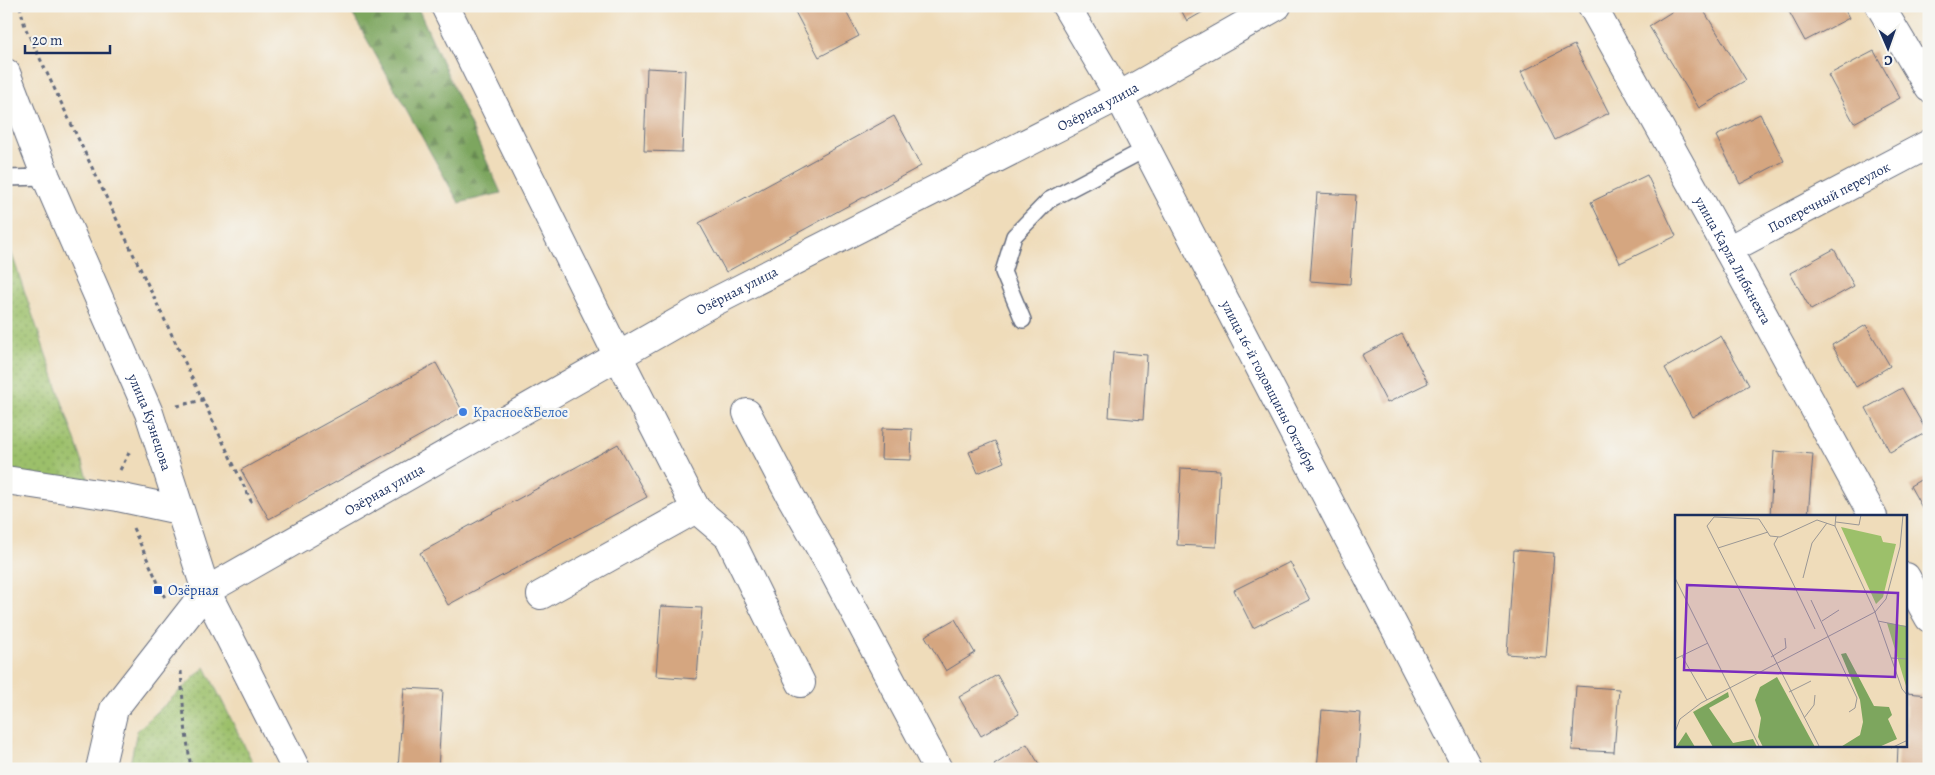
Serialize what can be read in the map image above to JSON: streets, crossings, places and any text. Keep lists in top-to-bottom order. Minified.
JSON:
{"streets":{"street":["Озёрная улица","Поперечный переулок","улица Карла Либкнехта","улица 16-й годовщины Октября","улица Кузнецова"]},"crossings":[["Озёрная улица","улица 16-й годовщины Октября"],["Озёрная улица","улица Кузнецова"],["Поперечный переулок","улица Карла Либкнехта"]],"places":{"other":["Красное&Белое"],"transit":["Озёрная"]},"scale_bar":"20 m","north":"bottom"}
